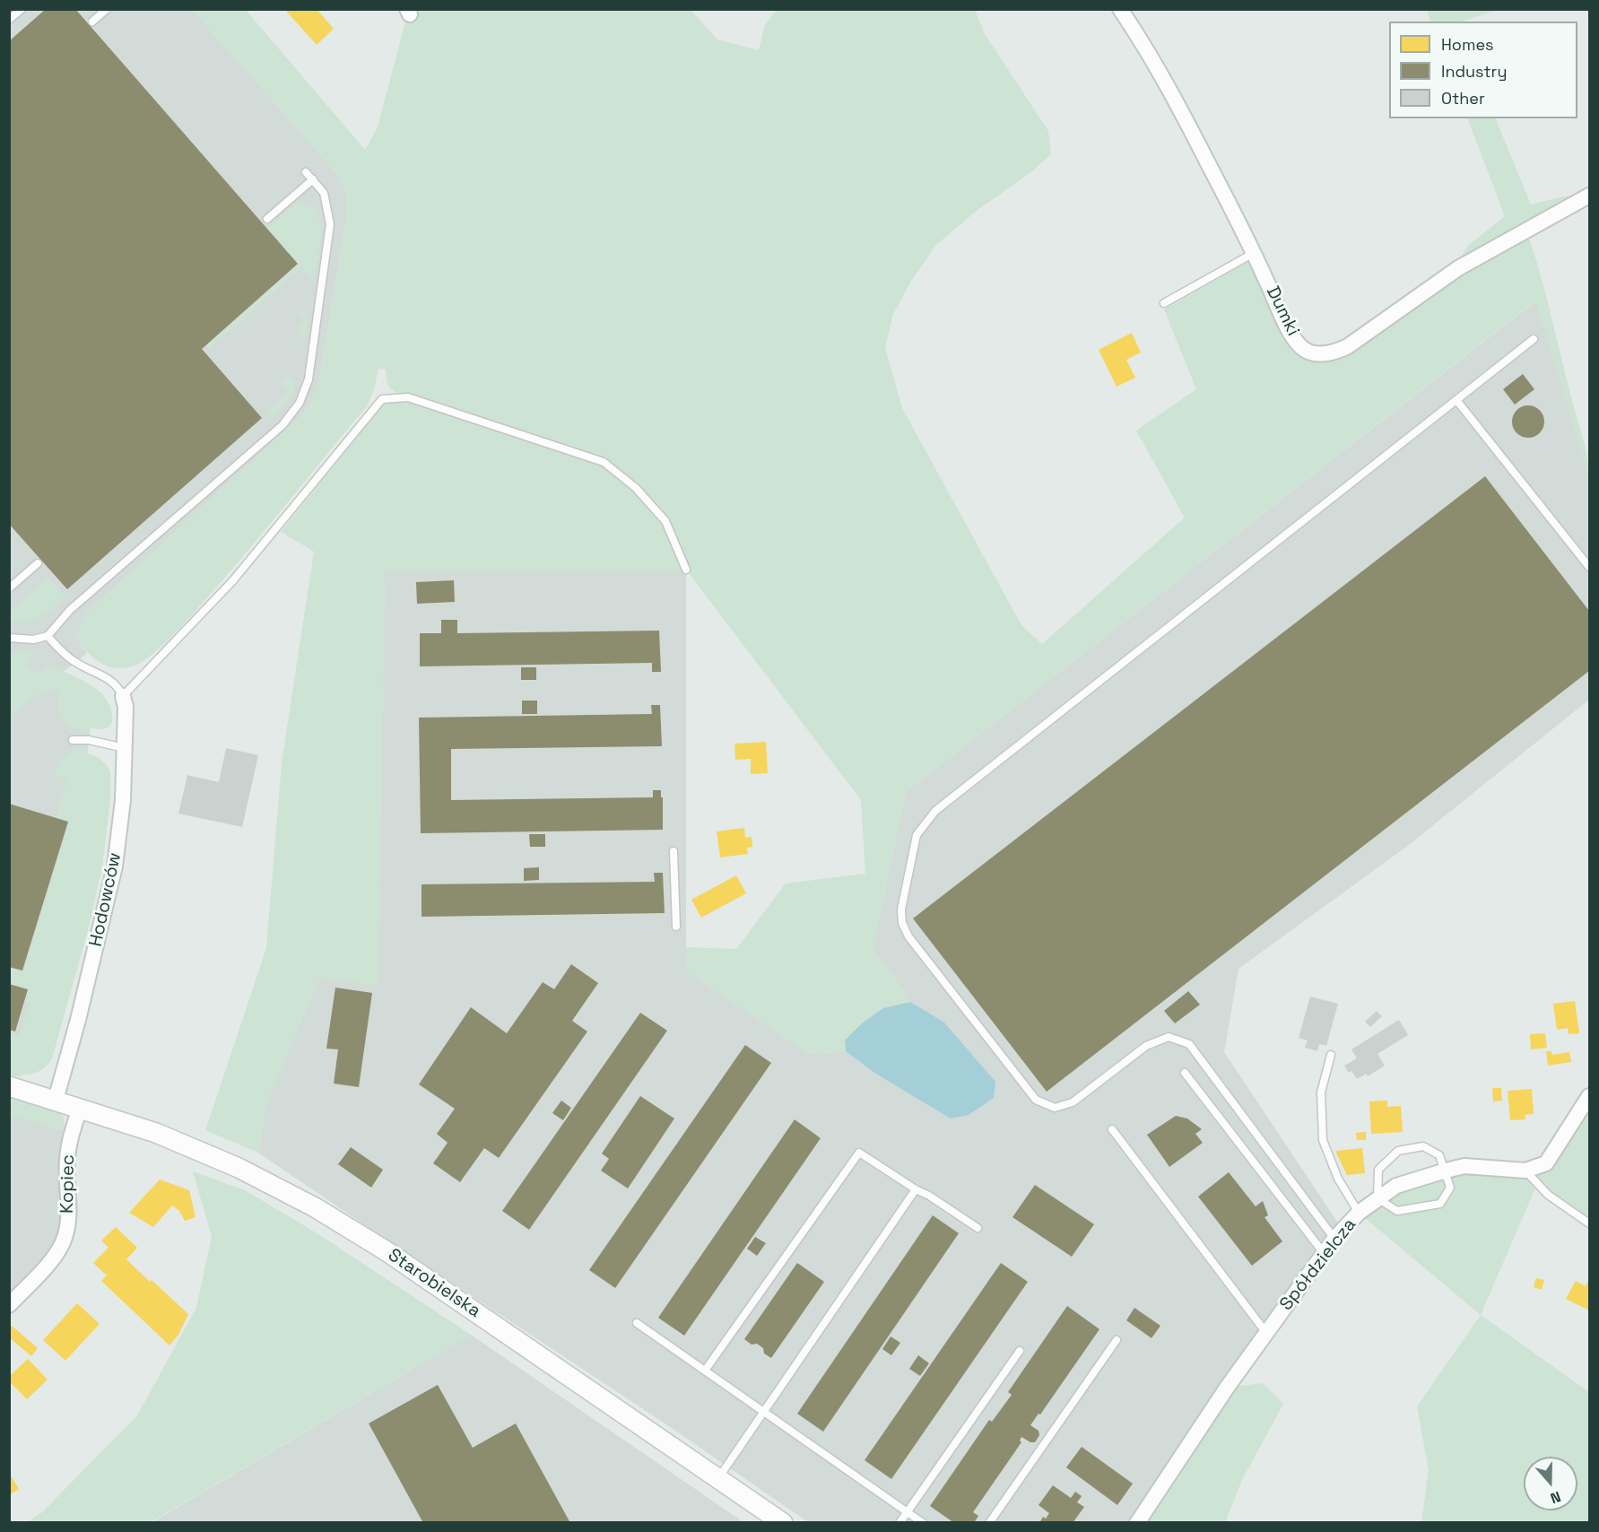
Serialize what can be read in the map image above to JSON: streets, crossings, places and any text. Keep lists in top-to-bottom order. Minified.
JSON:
{"streets":{"street":["Dumki","Hodowców","Kopiec","Spółdzielcza","Starobielska"]},"crossings":[["Hodowców","Starobielska"],["Kopiec","Starobielska"]],"legend":["Homes","Industry","Other"],"north":"bottom"}
